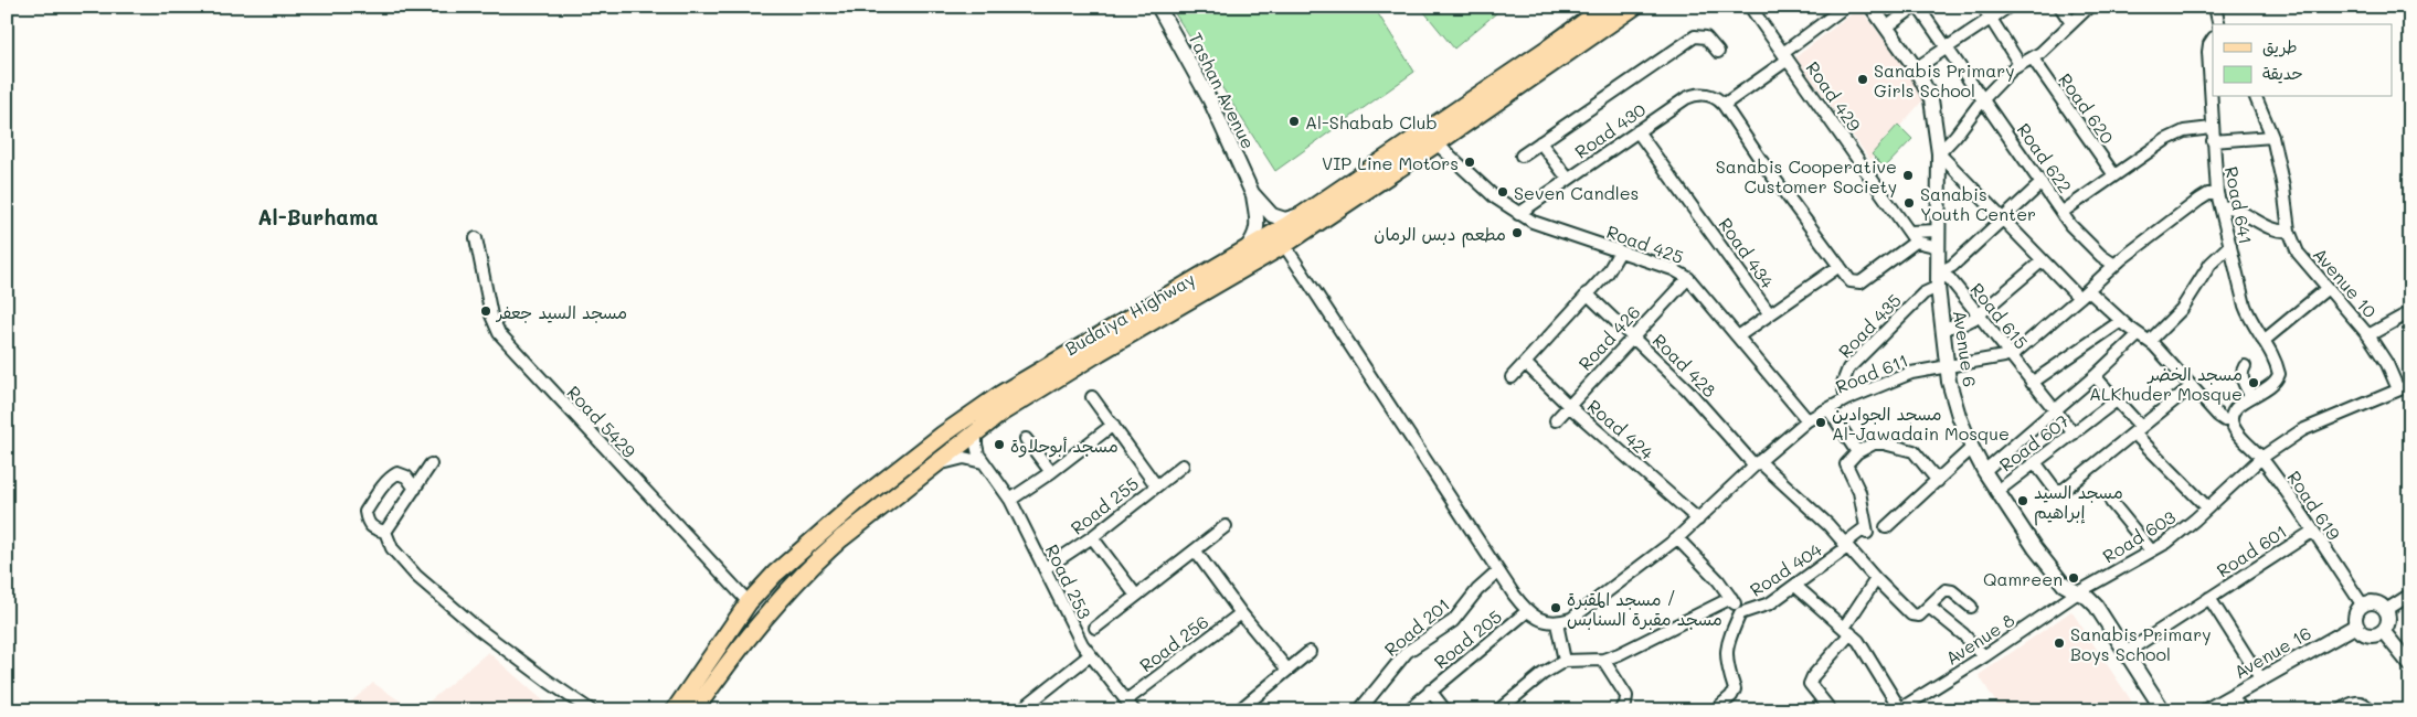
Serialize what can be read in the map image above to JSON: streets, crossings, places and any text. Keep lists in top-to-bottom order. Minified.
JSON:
{"streets":{"main road":["Budaiya Highway"],"street":["Tashan Avenue","Road 429","Road 620","Road 430","Road 622","Road 641","Road 425","Road 434","Avenue 10","Road 615","Road 435","Road 426","Avenue 6","Road 428","Road 611","Road 5429","Road 424","Road 607","Road 255","Road 619","Road 603","Road 601","Road 404","Road 253","Road 201","Road 205","Avenue 8","Road 256","Avenue 16"]},"crossings":[["Road 429","Road 430"],["Road 430","Road 425"],["Road 430","Road 434"],["Road 622","Road 435"],["Road 622","Road 611"],["Road 641","Road 611"],["Road 425","Budaiya Highway"],["Road 425","Road 426"],["Road 425","Road 611"],["Budaiya Highway","Road 5429"],["Budaiya Highway","Road 253"],["Road 615","Road 435"],["Road 615","Avenue 6"],["Road 615","Road 611"],["Road 615","Road 607"],["Road 435","Avenue 6"],["Road 435","Road 611"],["Road 435","Road 619"],["Road 426","Road 428"],["Road 426","Road 424"],["Avenue 6","Road 611"],["Avenue 6","Road 607"],["Avenue 6","Road 619"],["Avenue 6","Road 603"],["Avenue 6","Road 601"],["Avenue 6","Avenue 8"],["Road 428","Road 611"],["Road 428","Road 404"],["Road 611","Road 424"],["Road 611","Road 619"],["Road 611","Road 404"],["Road 255","Road 253"],["Road 619","Road 603"],["Road 619","Road 601"],["Road 619","Avenue 16"],["Road 603","Avenue 8"],["Road 601","Avenue 16"],["Road 253","Road 256"]],"districts":["Al-Burhama"],"places":["Sanabis Primary Girls School","Al-Shabab Club","VIP Line Motors","Sanabis Cooperative Customer Society","Seven Candles","Sanabis Youth Center","مطعم دبس الرمان","مسجد السيد جعفر","مسجد الخضر ALKhuder Mosque","مسجد الجوادين Al-Jawadain Mosque","مسجد أبوحلاوة","مسجد السيد إبراهيم","Qamreen","مسجد المقبرة / مسجد مقبرة السنابس","Sanabis Primary Boys School"],"legend":["طريق","حديقة"]}
